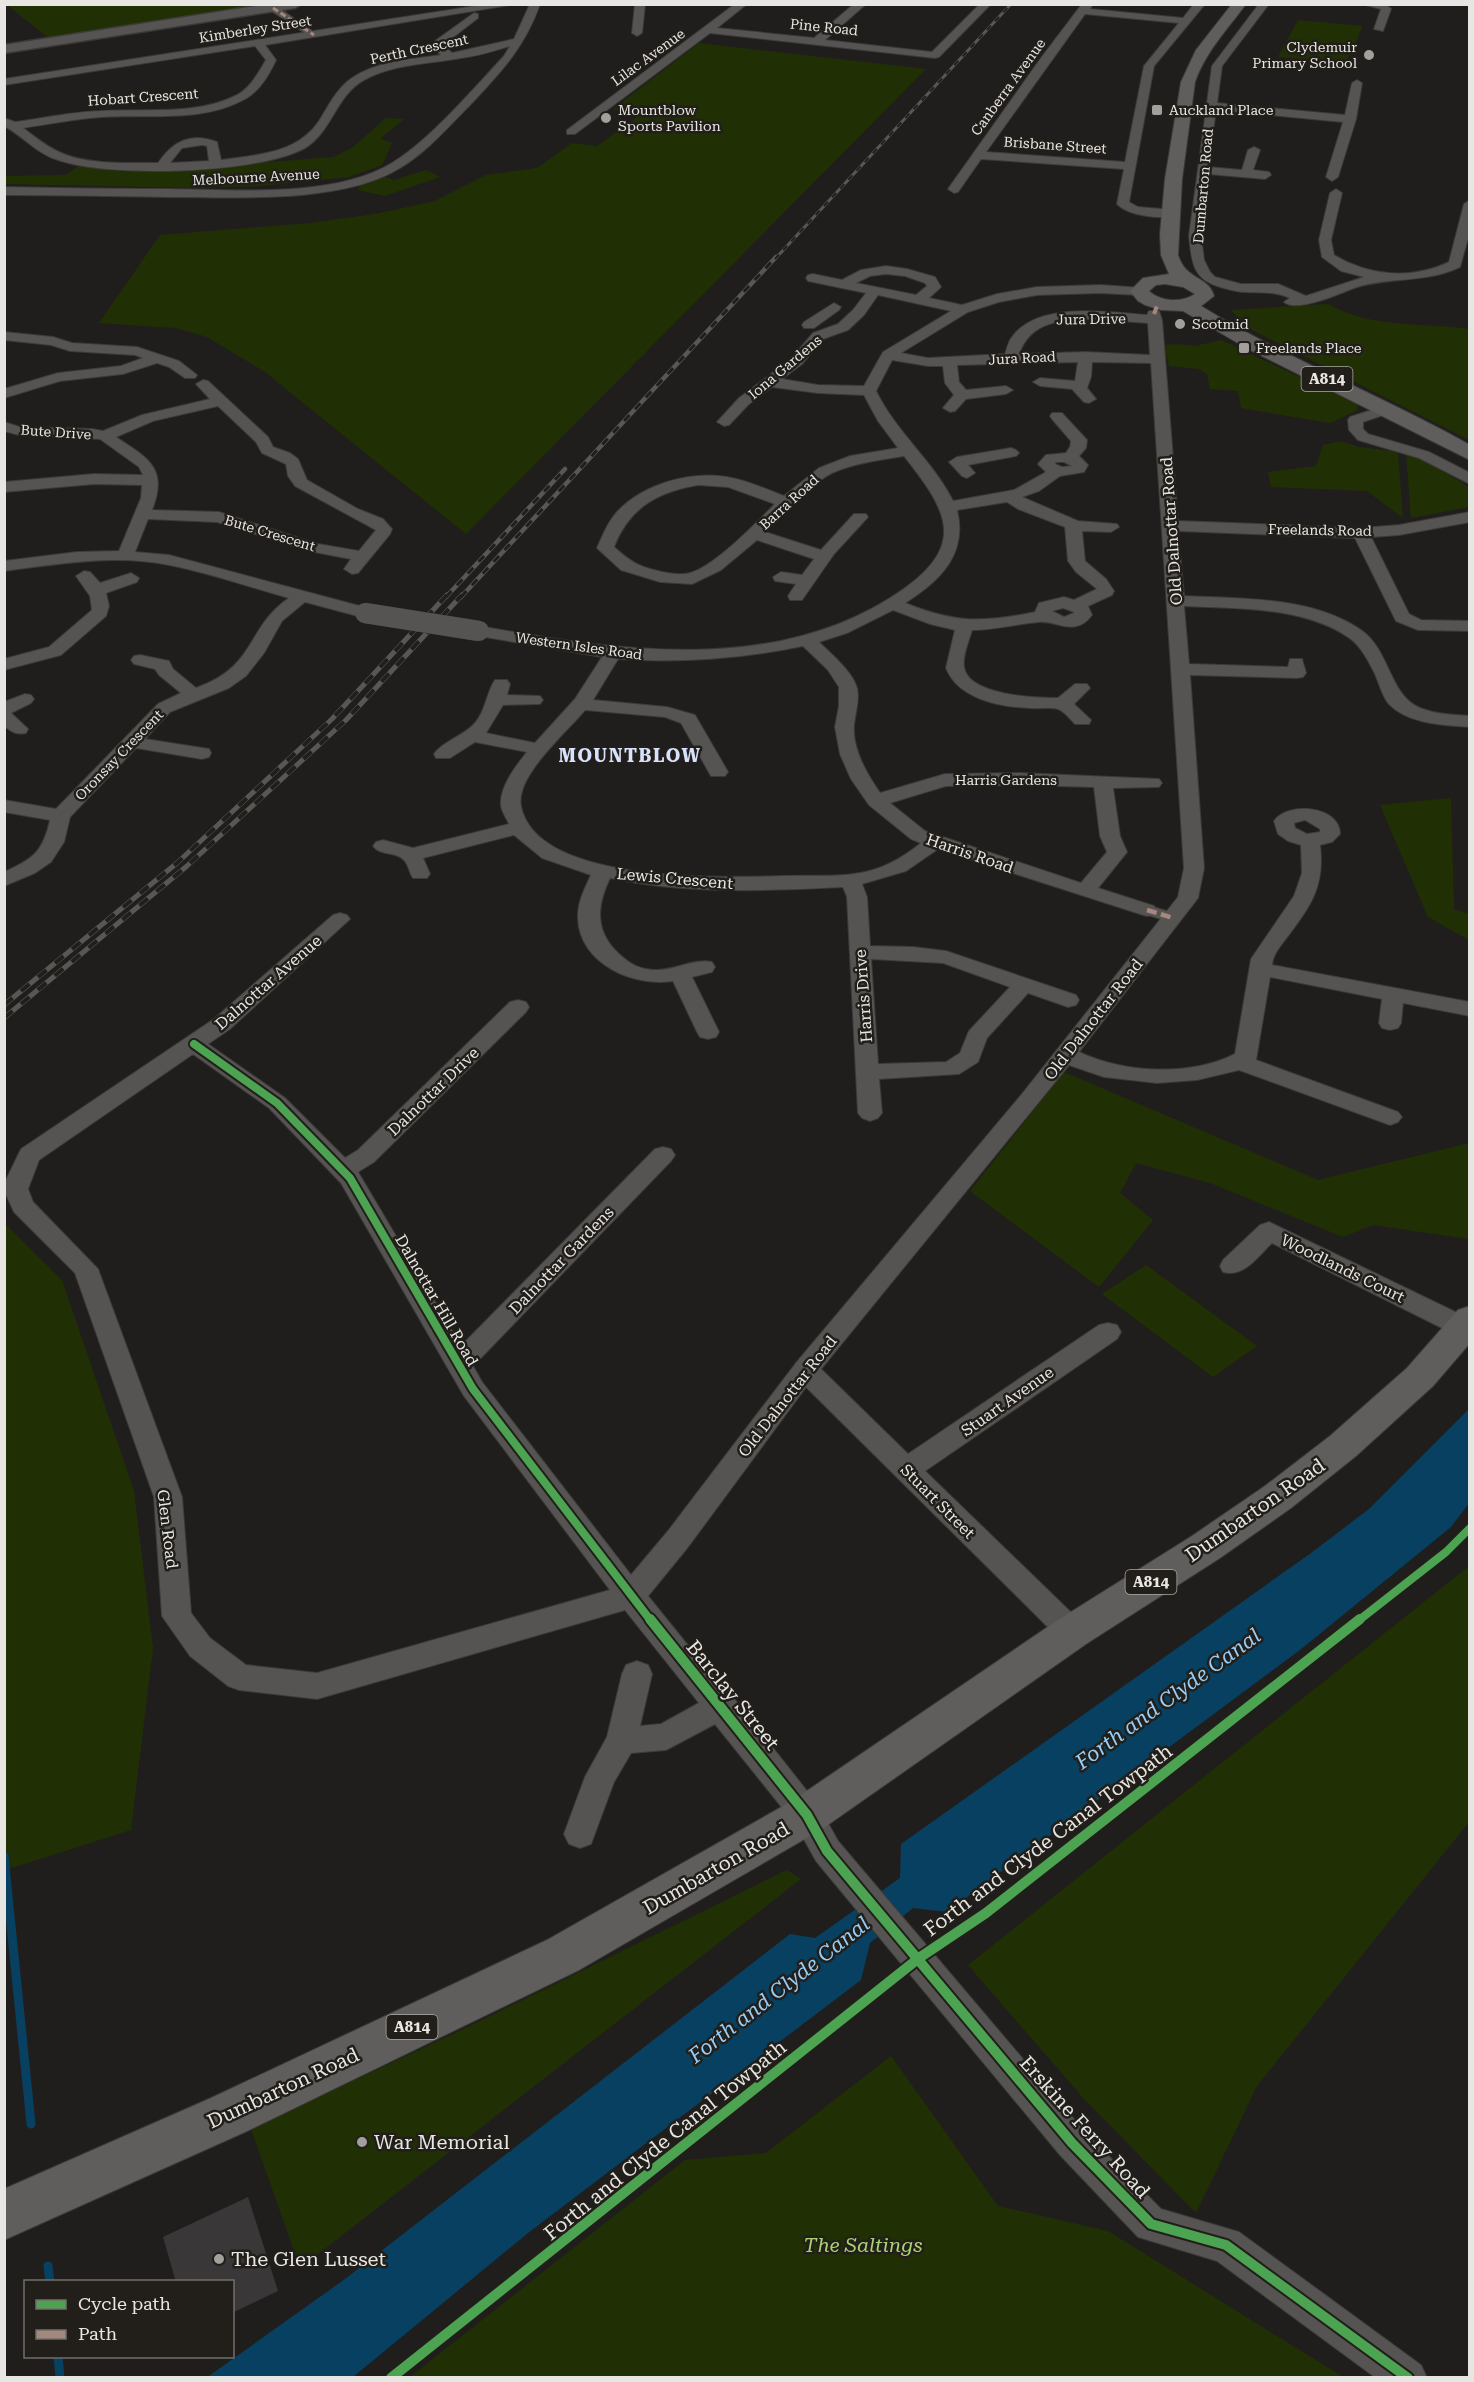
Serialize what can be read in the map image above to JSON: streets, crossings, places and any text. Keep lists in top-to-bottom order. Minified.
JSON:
{"streets":{"main road":["Dumbarton Road","A814"],"street":["Pine Road","Kimberley Street","Perth Crescent","Lilac Avenue","Canberra Avenue","Hobart Crescent","Brisbane Street","Melbourne Avenue","Jura Drive","Jura Road","Iona Gardens","Bute Drive","Barra Road","Freelands Road","Old Dalnottar Road","Bute Crescent","Western Isles Road","Oronsay Crescent","Harris Gardens","Harris Road","Lewis Crescent","Dalnottar Avenue","Harris Drive","Dalnottar Drive","Dalnottar Gardens","Woodlands Court","Dalnottar Hill Road","Stuart Avenue","Stuart Street","Glen Road","Barclay Street","Erskine Ferry Road"],"cycle path":["Forth and Clyde Canal Towpath"]},"crossings":[["Pine Road","Lilac Avenue"],["Kimberley Street","Hobart Crescent"],["Perth Crescent","Hobart Crescent"],["Perth Crescent","Melbourne Avenue"],["Canberra Avenue","Brisbane Street"],["Brisbane Street","Dumbarton Road"],["Dumbarton Road","Woodlands Court"],["Dumbarton Road","Stuart Street"],["Dumbarton Road","Barclay Street"],["Dumbarton Road","Erskine Ferry Road"],["Jura Drive","Jura Road"],["Jura Drive","A814"],["Jura Drive","Old Dalnottar Road"],["Jura Road","Old Dalnottar Road"],["A814","Old Dalnottar Road"],["Barra Road","Western Isles Road"],["Freelands Road","Old Dalnottar Road"],["Old Dalnottar Road","Dalnottar Hill Road"],["Old Dalnottar Road","Stuart Street"],["Old Dalnottar Road","Glen Road"],["Old Dalnottar Road","Barclay Street"],["Western Isles Road","Oronsay Crescent"],["Western Isles Road","Harris Road"],["Harris Gardens","Harris Road"],["Harris Road","Lewis Crescent"],["Lewis Crescent","Harris Drive"],["Dalnottar Avenue","Dalnottar Hill Road"],["Dalnottar Avenue","Glen Road"],["Dalnottar Drive","Dalnottar Hill Road"],["Dalnottar Gardens","Dalnottar Hill Road"],["Dalnottar Hill Road","Glen Road"],["Dalnottar Hill Road","Barclay Street"],["Stuart Avenue","Stuart Street"],["Glen Road","Barclay Street"],["Barclay Street","Erskine Ferry Road"]],"districts":["MOUNTBLOW"],"water":["Forth and Clyde Canal"],"parks":["The Saltings"],"places":{"other":["Clydemuir Primary School","Mountblow Sports Pavilion","Scotmid","War Memorial","The Glen Lusset"],"transit":["Auckland Place","Freelands Place"]},"legend":["Cycle path","Path"]}
